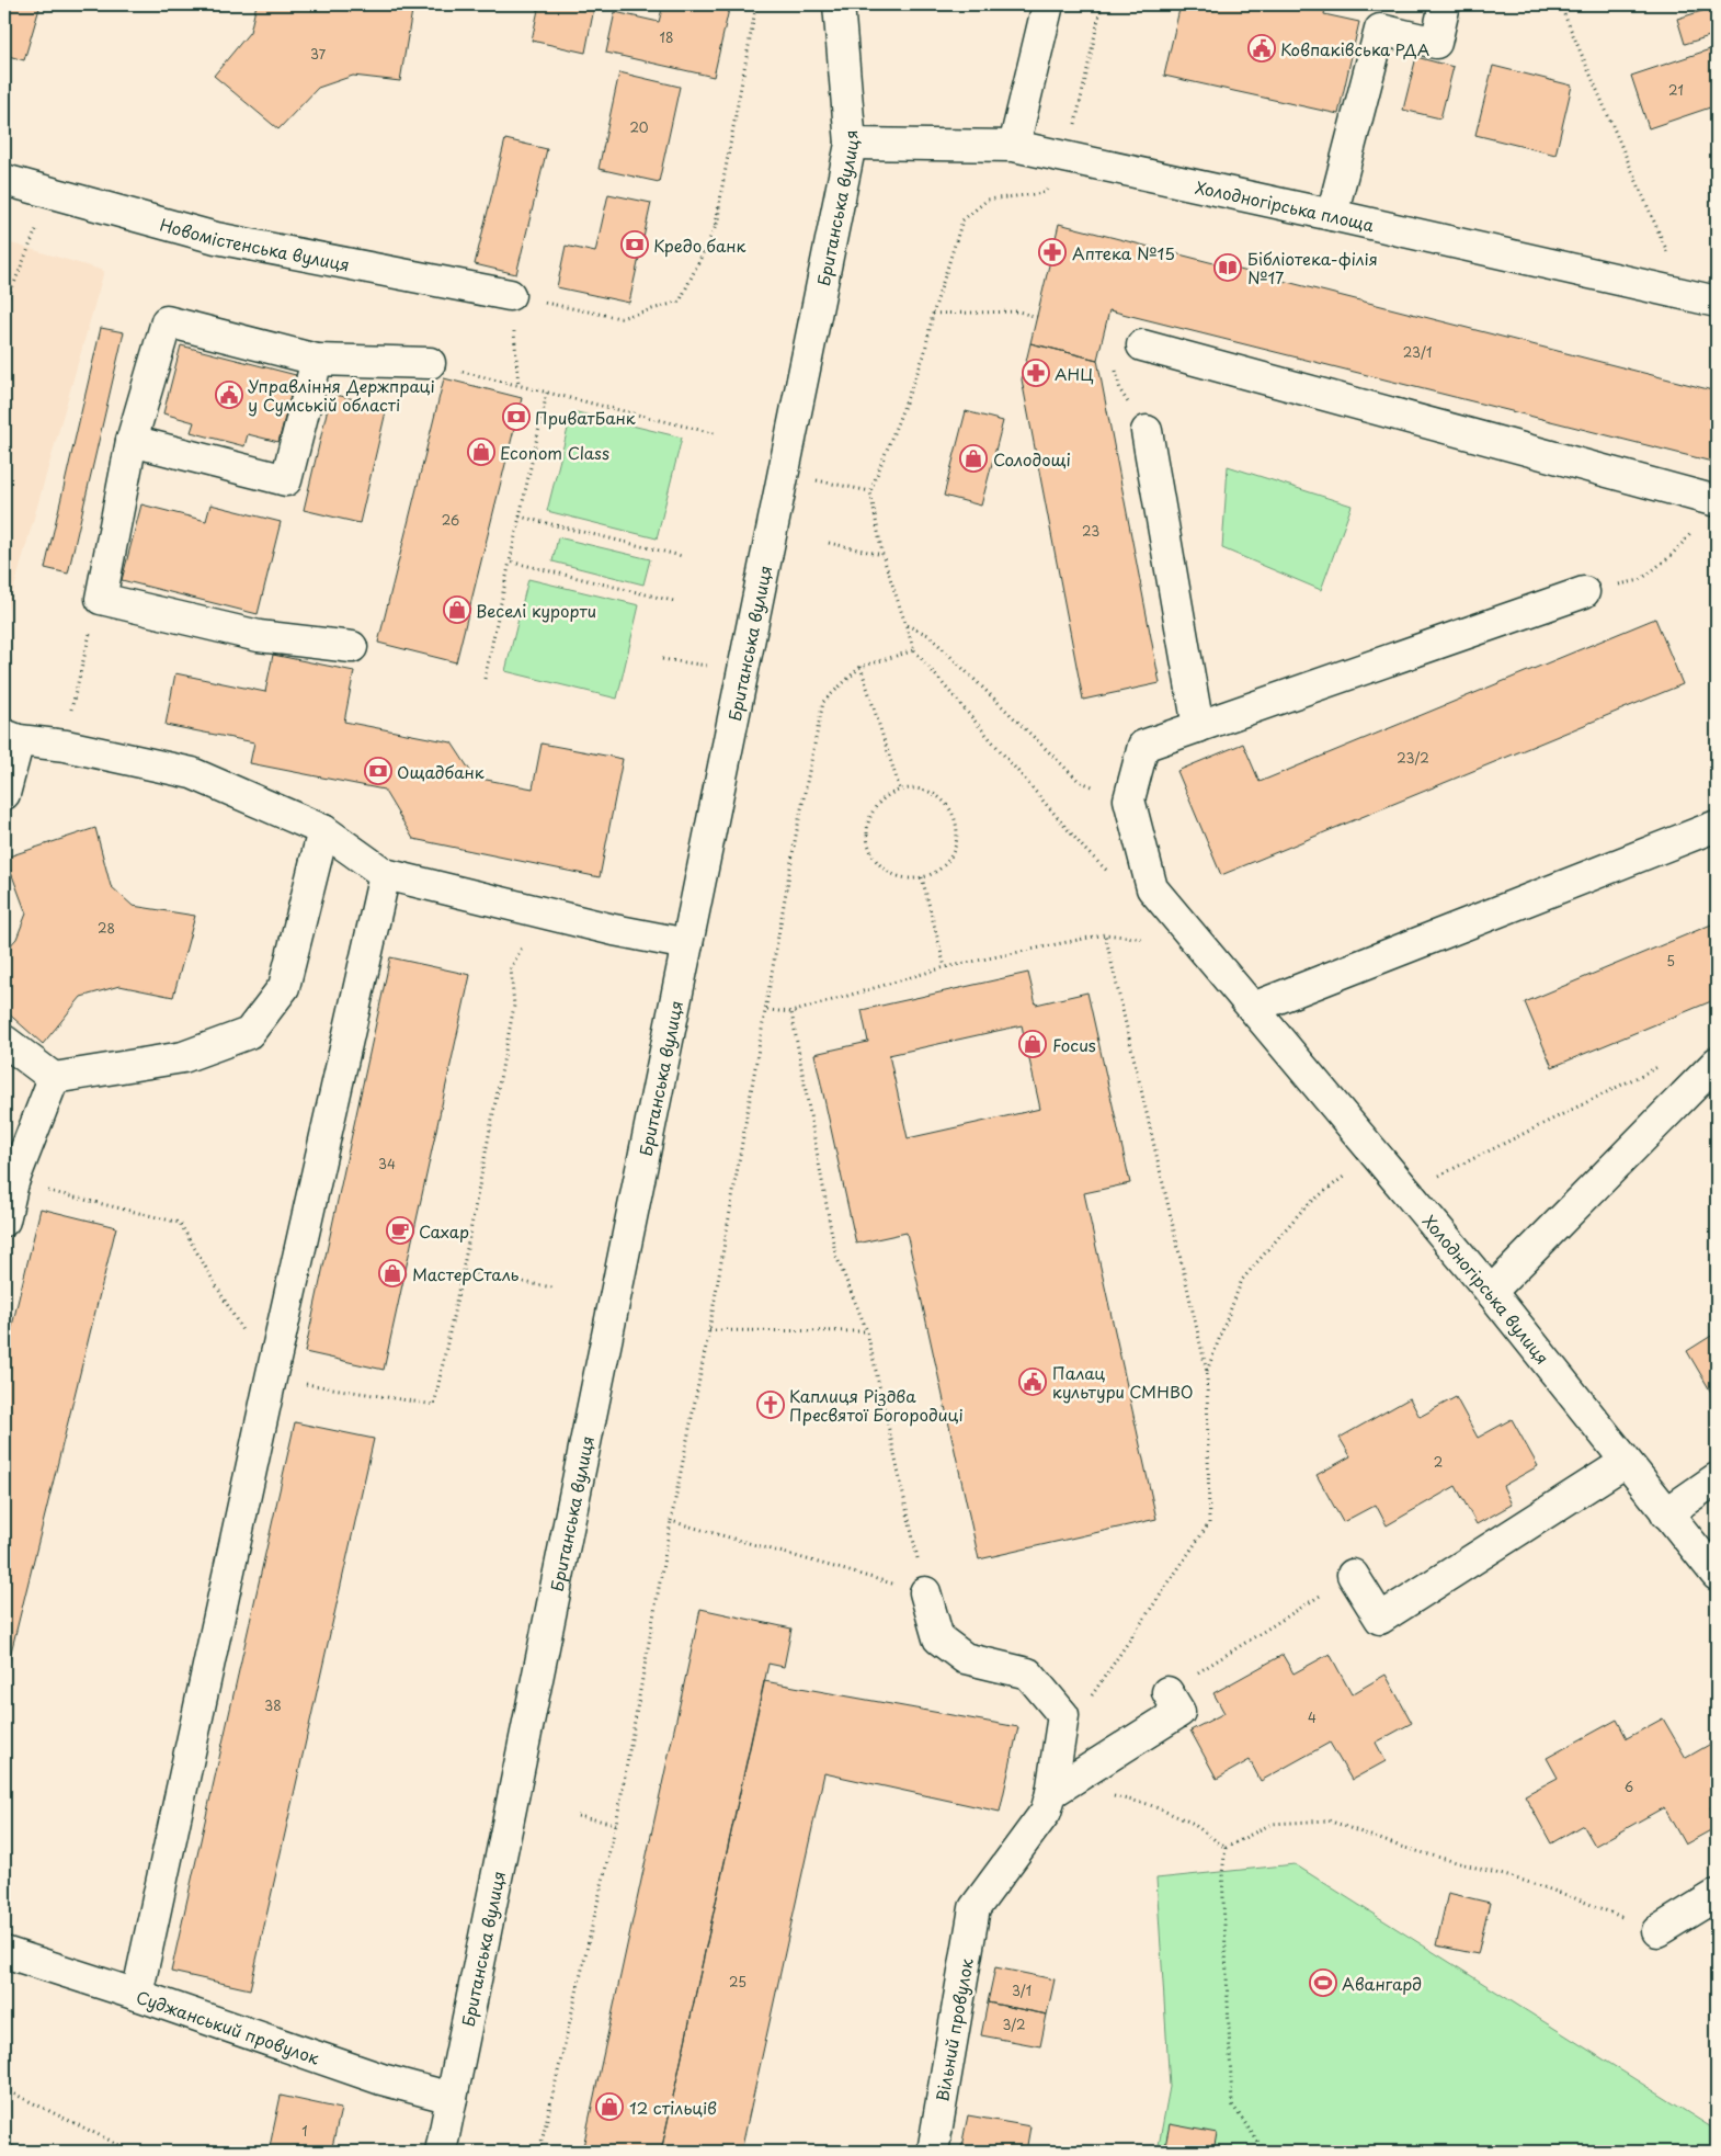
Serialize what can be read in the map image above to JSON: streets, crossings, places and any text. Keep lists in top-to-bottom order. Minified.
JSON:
{"streets":{"street":["Холодногірська площа","Британська вулиця","Новомістенська вулиця","Холодногірська вулиця","Суджанський провулок","Вільний провулок"]},"crossings":[["Холодногірська площа","Британська вулиця"],["Британська вулиця","Суджанський провулок"]],"places":{"public building":["Ковпаківська РДА","Управління Держпраці у Сумській області","Палац культури СМНВО"],"bank":["Кредо банк","ПриватБанк","Ощадбанк"],"pharmacy":["Аптека №15","АНЦ"],"library":["Бібліотека-філія №17"],"shop":["Econom Class","Солодощі","Веселі курорти","Focus","МастерСталь","12 стільців"],"cafe":["Сахар"],"church":["Каплиця Різдва Пресвятої Богородиці"],"sports":["Авангард"]},"house_numbers":["18","37","21","20","23/1","26","23","23/2","28","5","34","2","38","4","6","25","3/1","3/2","1"]}
